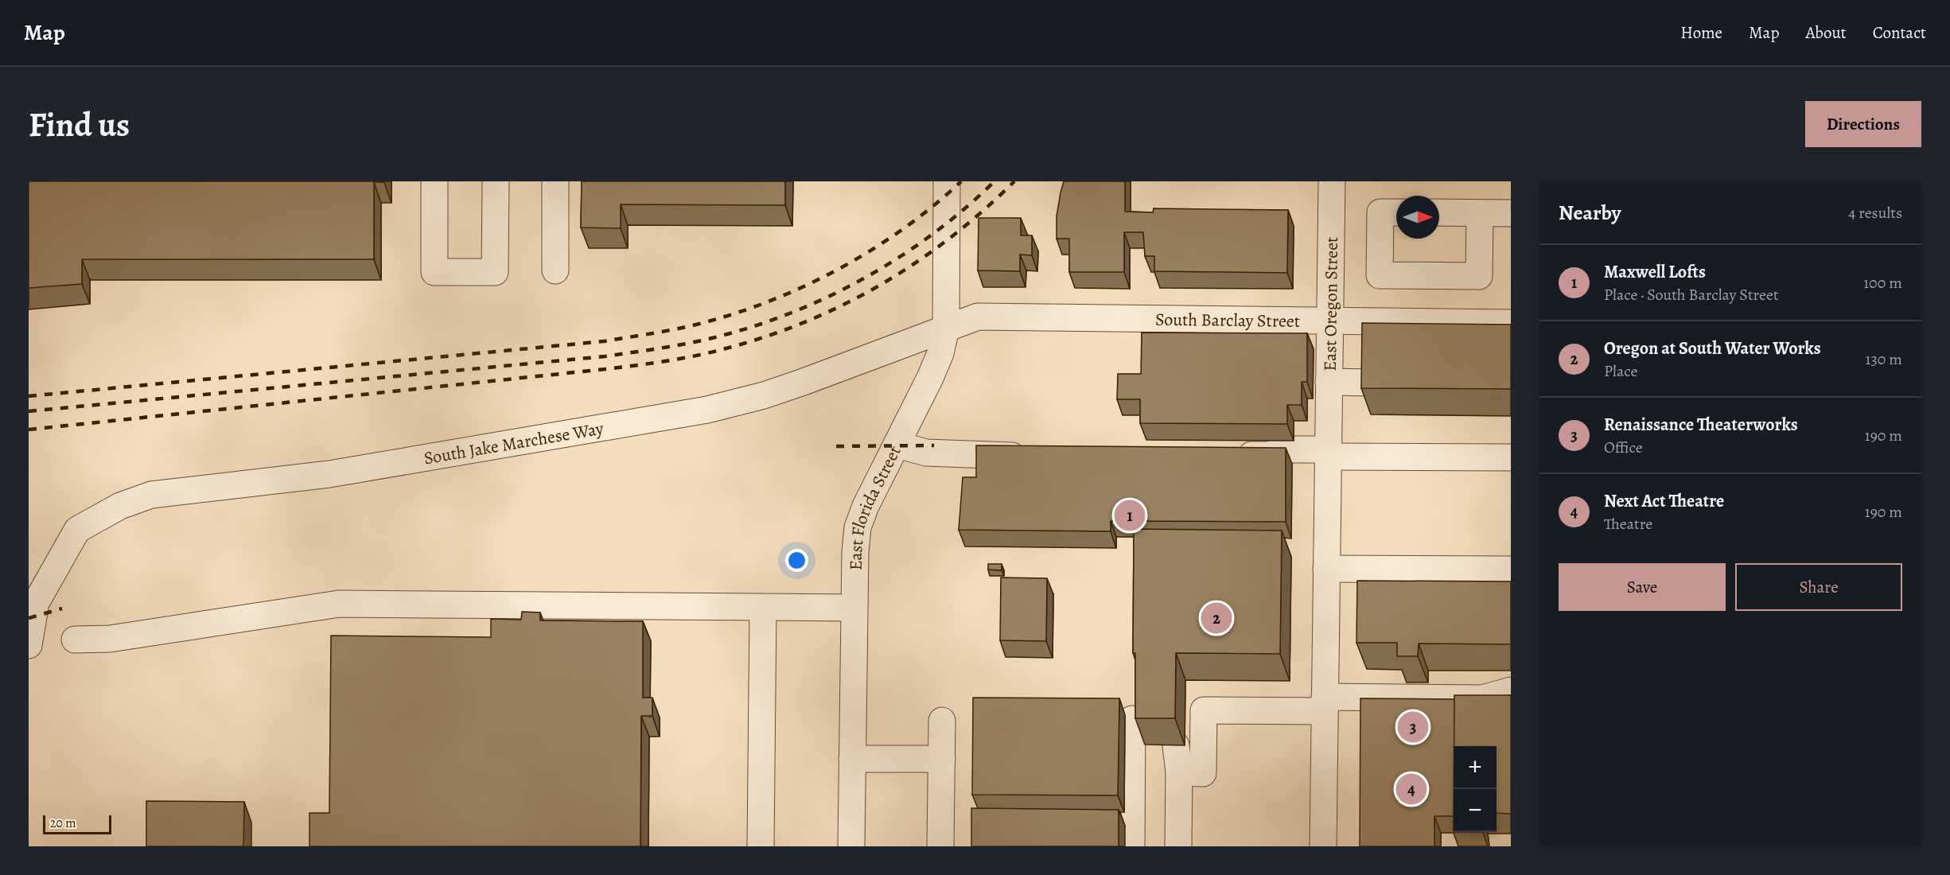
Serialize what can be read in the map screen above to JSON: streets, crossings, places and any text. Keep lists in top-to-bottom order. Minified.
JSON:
{"streets":{"street":["East Oregon Street","South Barclay Street","South Jake Marchese Way","East Florida Street"]},"crossings":[["East Oregon Street","South Barclay Street"],["South Barclay Street","South Jake Marchese Way"],["South Barclay Street","East Florida Street"],["South Jake Marchese Way","East Florida Street"]],"scale_bar":"20 m","north":"right","page":{"header":"Map","nav":["Home","Map","About","Contact"],"buttons":["Directions",["Save","Share"]],"title":"Find us","heading":["Nearby","4 results"],"list":[{"mark":"1","name":"Maxwell Lofts","note":"Place · South Barclay Street","value":"100 m"},{"mark":"2","name":"Oregon at South Water Works","note":"Place","value":"130 m"},{"mark":"3","name":"Renaissance Theaterworks","note":"Office","value":"190 m"},{"mark":"4","name":"Next Act Theatre","note":"Theatre","value":"190 m"}],"pins":["1","2","3","4"],"map_buttons":["+","−"],"scale":"20 m"}}
